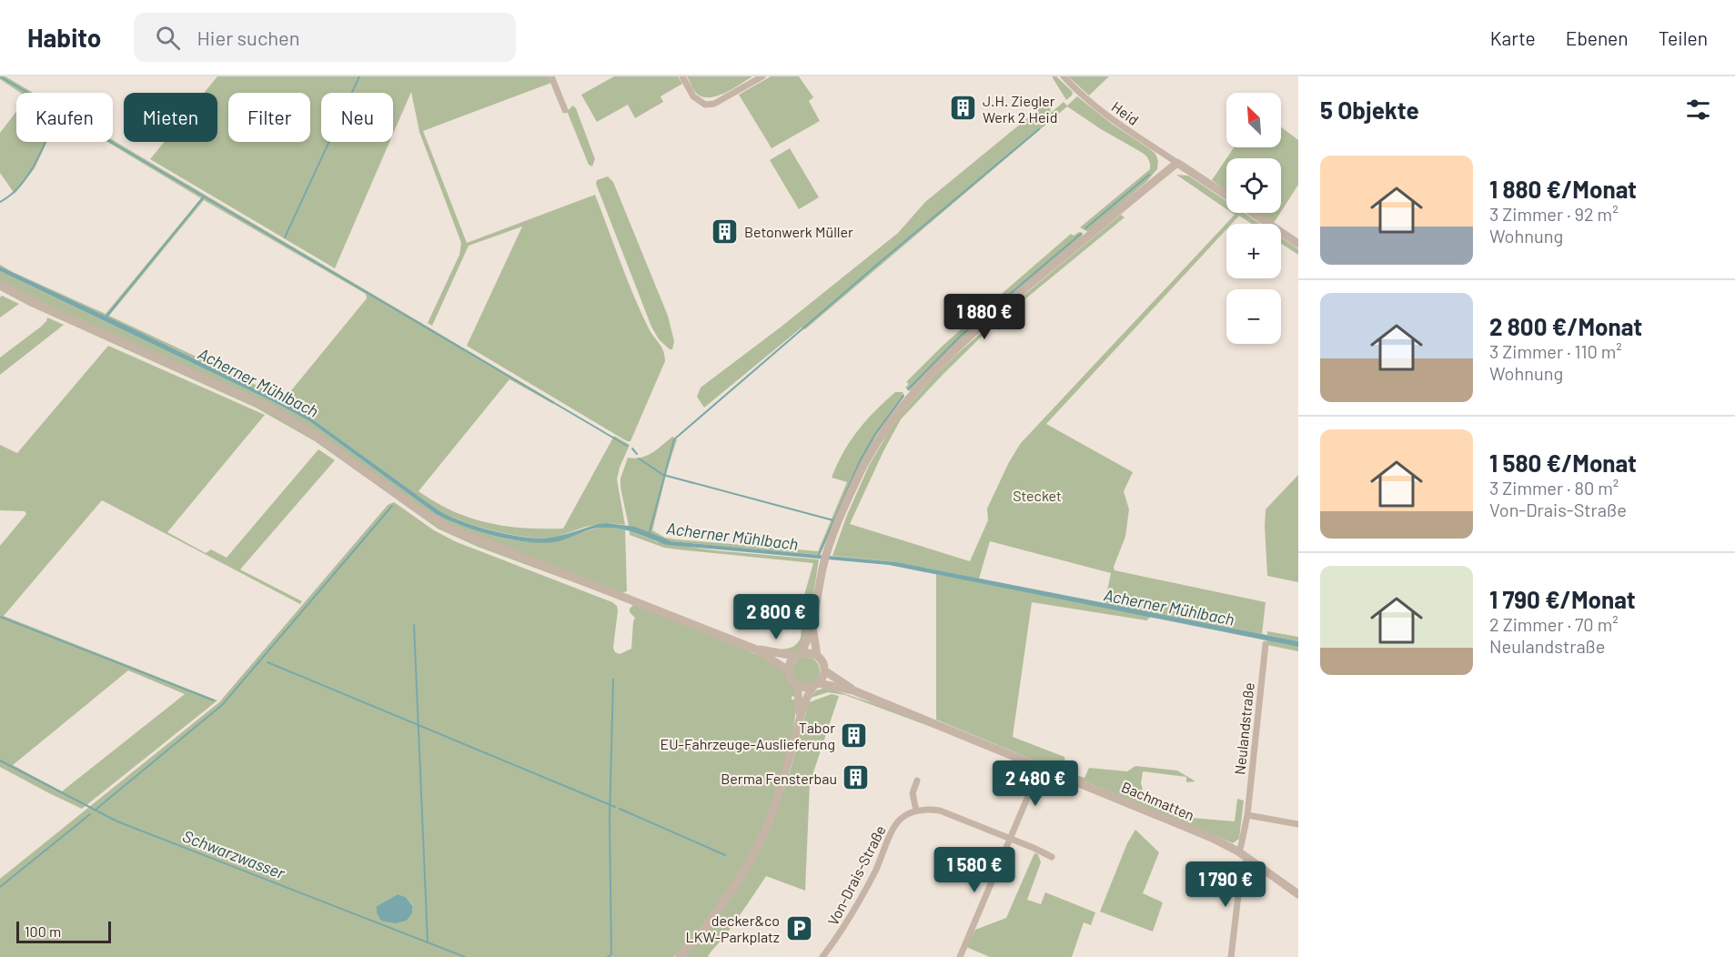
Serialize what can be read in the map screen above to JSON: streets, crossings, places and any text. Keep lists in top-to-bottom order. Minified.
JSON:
{"streets":{"street":["Heid","Neulandstraße","Bachmatten","Von-Drais-Straße"]},"crossings":[["Neulandstraße","Bachmatten"]],"water":["Acherner Mühlbach","Schwarzwasser"],"parks":["Stecket"],"places":{"building":["J.H. Ziegler Werk 2 Heid","Betonwerk Müller","Tabor EU-Fahrzeuge-Auslieferung","Berma Fensterbau"],"parking":["decker&co LKW-Parkplatz"]},"scale_bar":"100 m","north":"top left","page":{"header":"Habito","search":"Hier suchen","nav":["Karte","Ebenen","Teilen"],"heading":"5 Objekte","map_buttons":["+","−"],"chip":["Kaufen","Mieten","Filter","Neu"],"list":[{"name":"1 880 €/Monat","note":"3 Zimmer · 92 m² · Wohnung"},{"name":"2 800 €/Monat","note":"3 Zimmer · 110 m² · Wohnung"},{"name":"1 580 €/Monat","note":"3 Zimmer · 80 m² · Von-Drais-Straße"},{"name":"1 790 €/Monat","note":"2 Zimmer · 70 m² · Neulandstraße"}],"price":["1 880 €","2 800 €","2 480 €","1 580 €","1 790 €"],"scale":"100 m"}}
